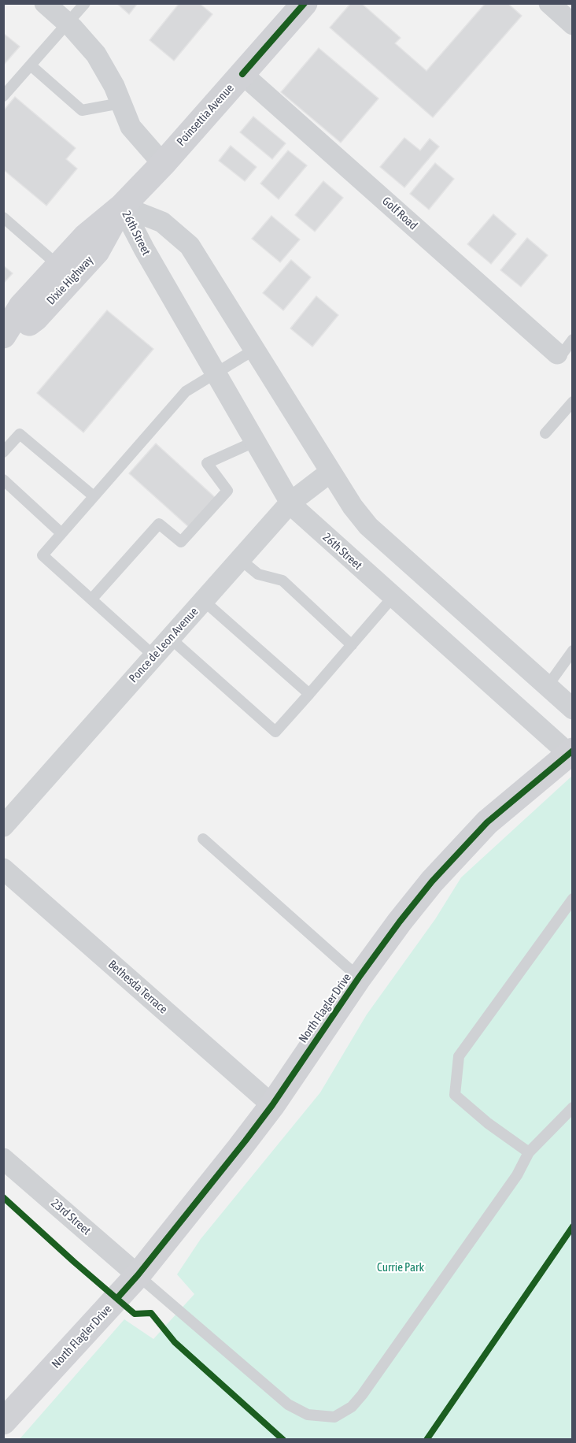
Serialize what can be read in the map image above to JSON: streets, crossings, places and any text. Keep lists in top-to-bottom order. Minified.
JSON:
{"streets":{"street":["Poinsettia Avenue","Golf Road","26th Street","Dixie Highway","Ponce de Leon Avenue","Bethesda Terrace","North Flagler Drive","23rd Street"]},"crossings":[["Poinsettia Avenue","Golf Road"],["Poinsettia Avenue","Dixie Highway"],["26th Street","Dixie Highway"],["26th Street","Ponce de Leon Avenue"],["26th Street","North Flagler Drive"],["Bethesda Terrace","North Flagler Drive"],["North Flagler Drive","23rd Street"]],"parks":["Currie Park"]}
